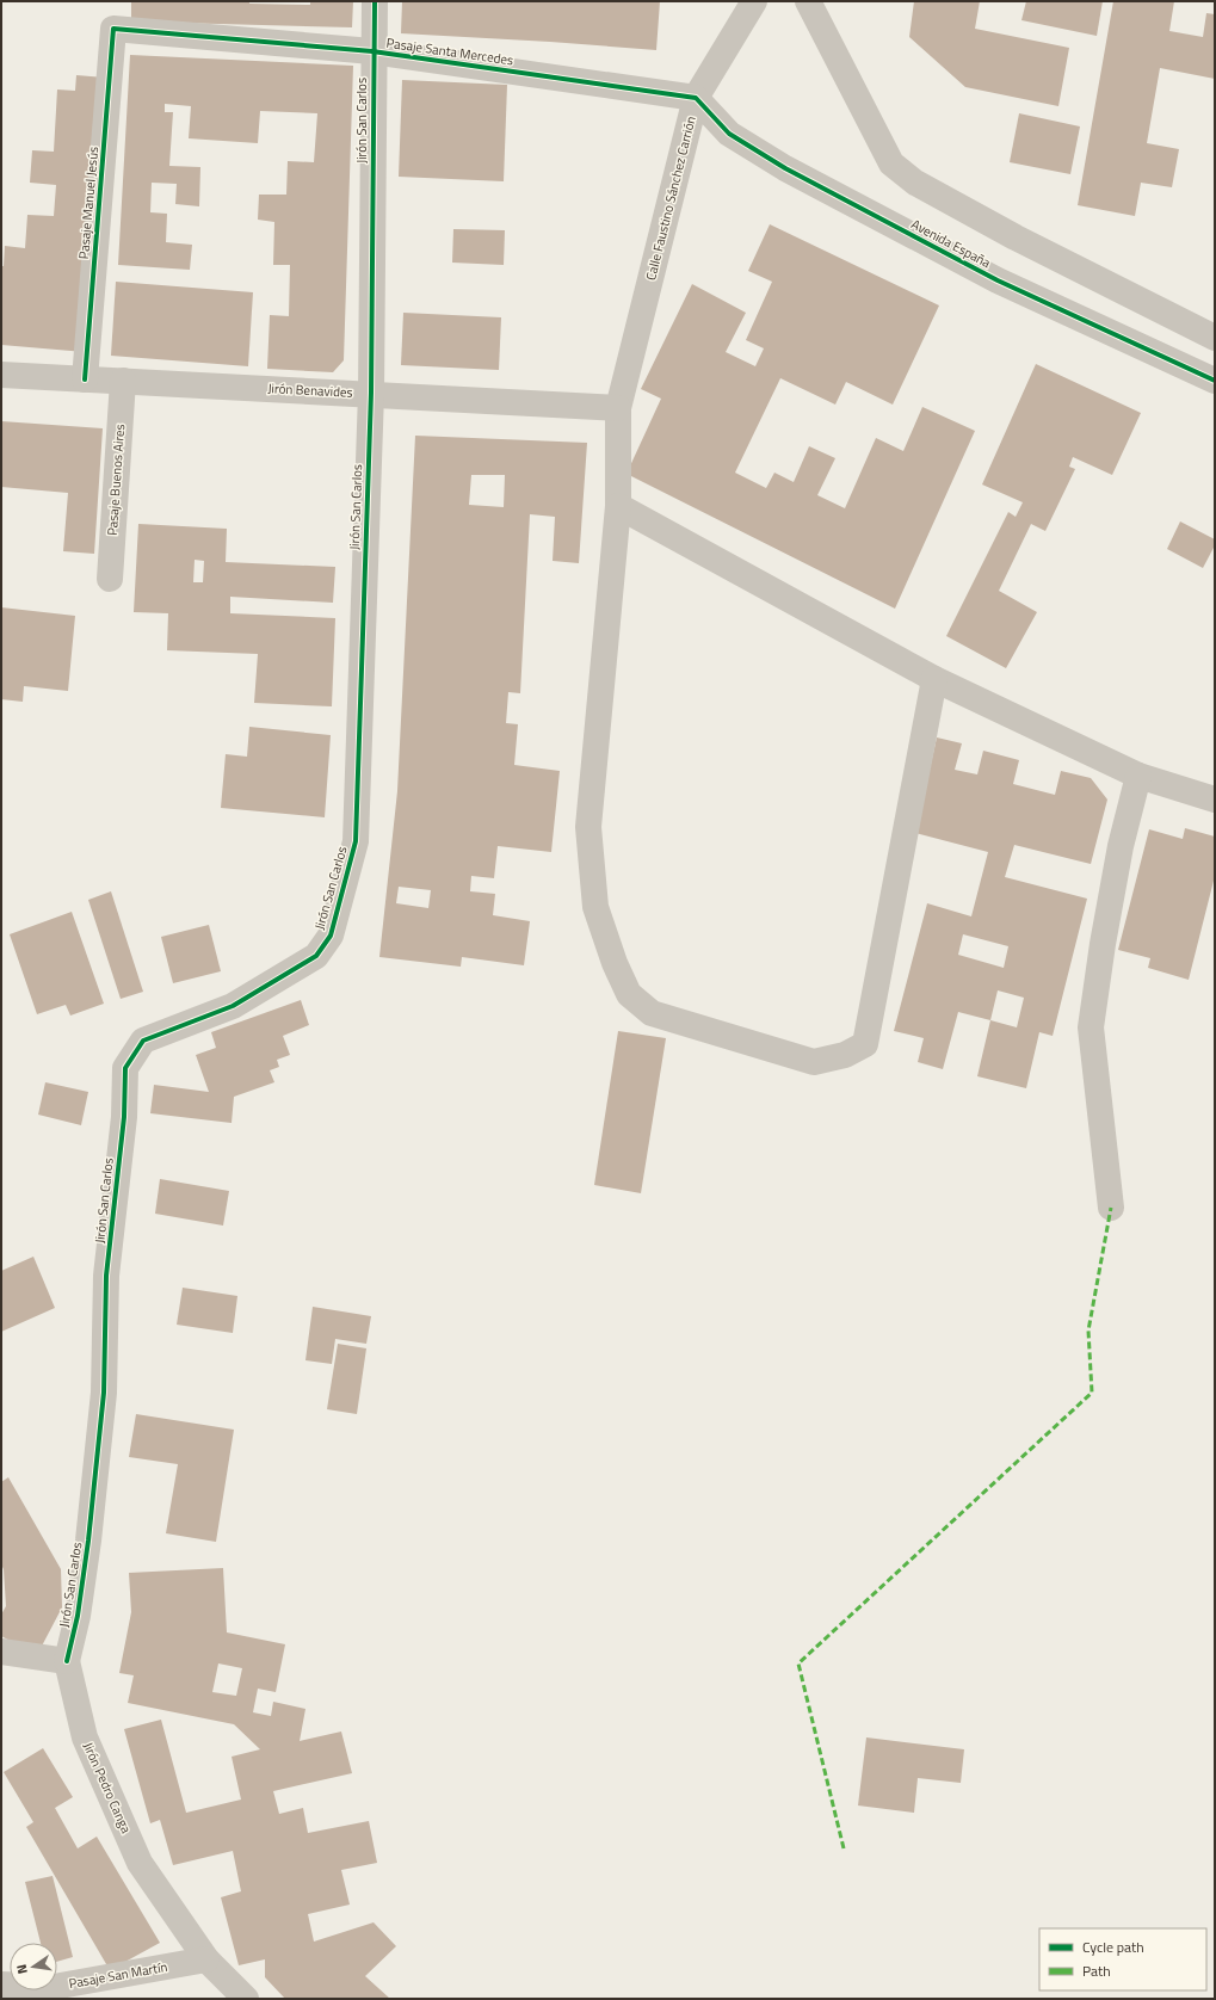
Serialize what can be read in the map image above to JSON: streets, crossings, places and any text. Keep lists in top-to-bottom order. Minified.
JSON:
{"streets":{"street":["Pasaje Santa Mercedes","Jirón San Carlos","Calle Faustino Sánchez Carrión","Pasaje Manuel Jesús","Avenida España","Jirón Benavides","Pasaje Buenos Aires","Jirón Pedro Canga","Pasaje San Martín"]},"crossings":[["Pasaje Santa Mercedes","Jirón San Carlos"],["Pasaje Santa Mercedes","Calle Faustino Sánchez Carrión"],["Pasaje Santa Mercedes","Pasaje Manuel Jesús"],["Pasaje Santa Mercedes","Avenida España"],["Jirón San Carlos","Jirón Benavides"],["Jirón San Carlos","Jirón Pedro Canga"],["Calle Faustino Sánchez Carrión","Avenida España"],["Calle Faustino Sánchez Carrión","Jirón Benavides"],["Pasaje Manuel Jesús","Jirón Benavides"],["Jirón Benavides","Pasaje Buenos Aires"],["Jirón Pedro Canga","Pasaje San Martín"]],"legend":["Cycle path","Path"],"north":"left"}
